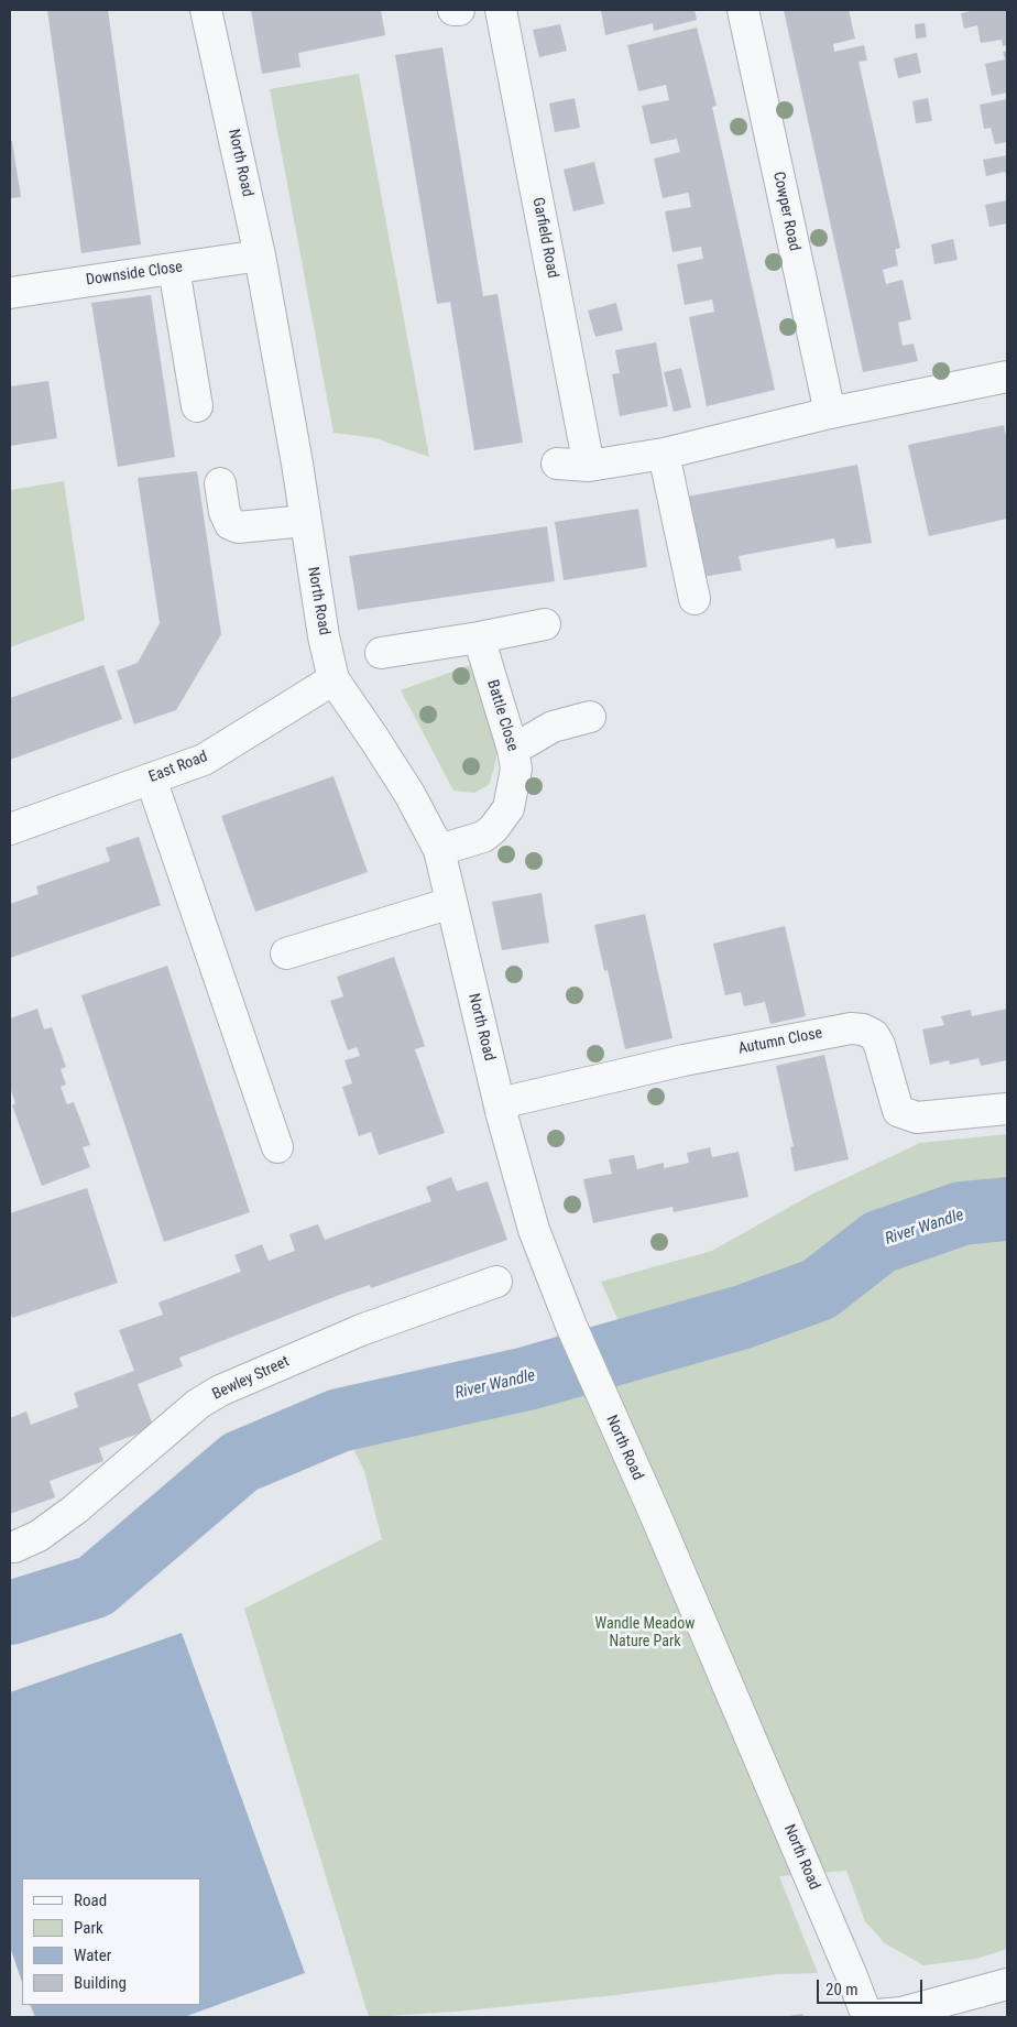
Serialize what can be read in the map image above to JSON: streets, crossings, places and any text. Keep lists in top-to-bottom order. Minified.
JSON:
{"streets":{"street":["North Road","Cowper Road","Garfield Road","Downside Close","Battle Close","East Road","Autumn Close","Bewley Street"]},"crossings":[["North Road","Downside Close"],["North Road","Battle Close"],["North Road","East Road"],["North Road","Autumn Close"]],"water":["River Wandle"],"parks":["Wandle Meadow Nature Park"],"legend":["Road","Park","Water","Building"],"scale_bar":"20 m"}
